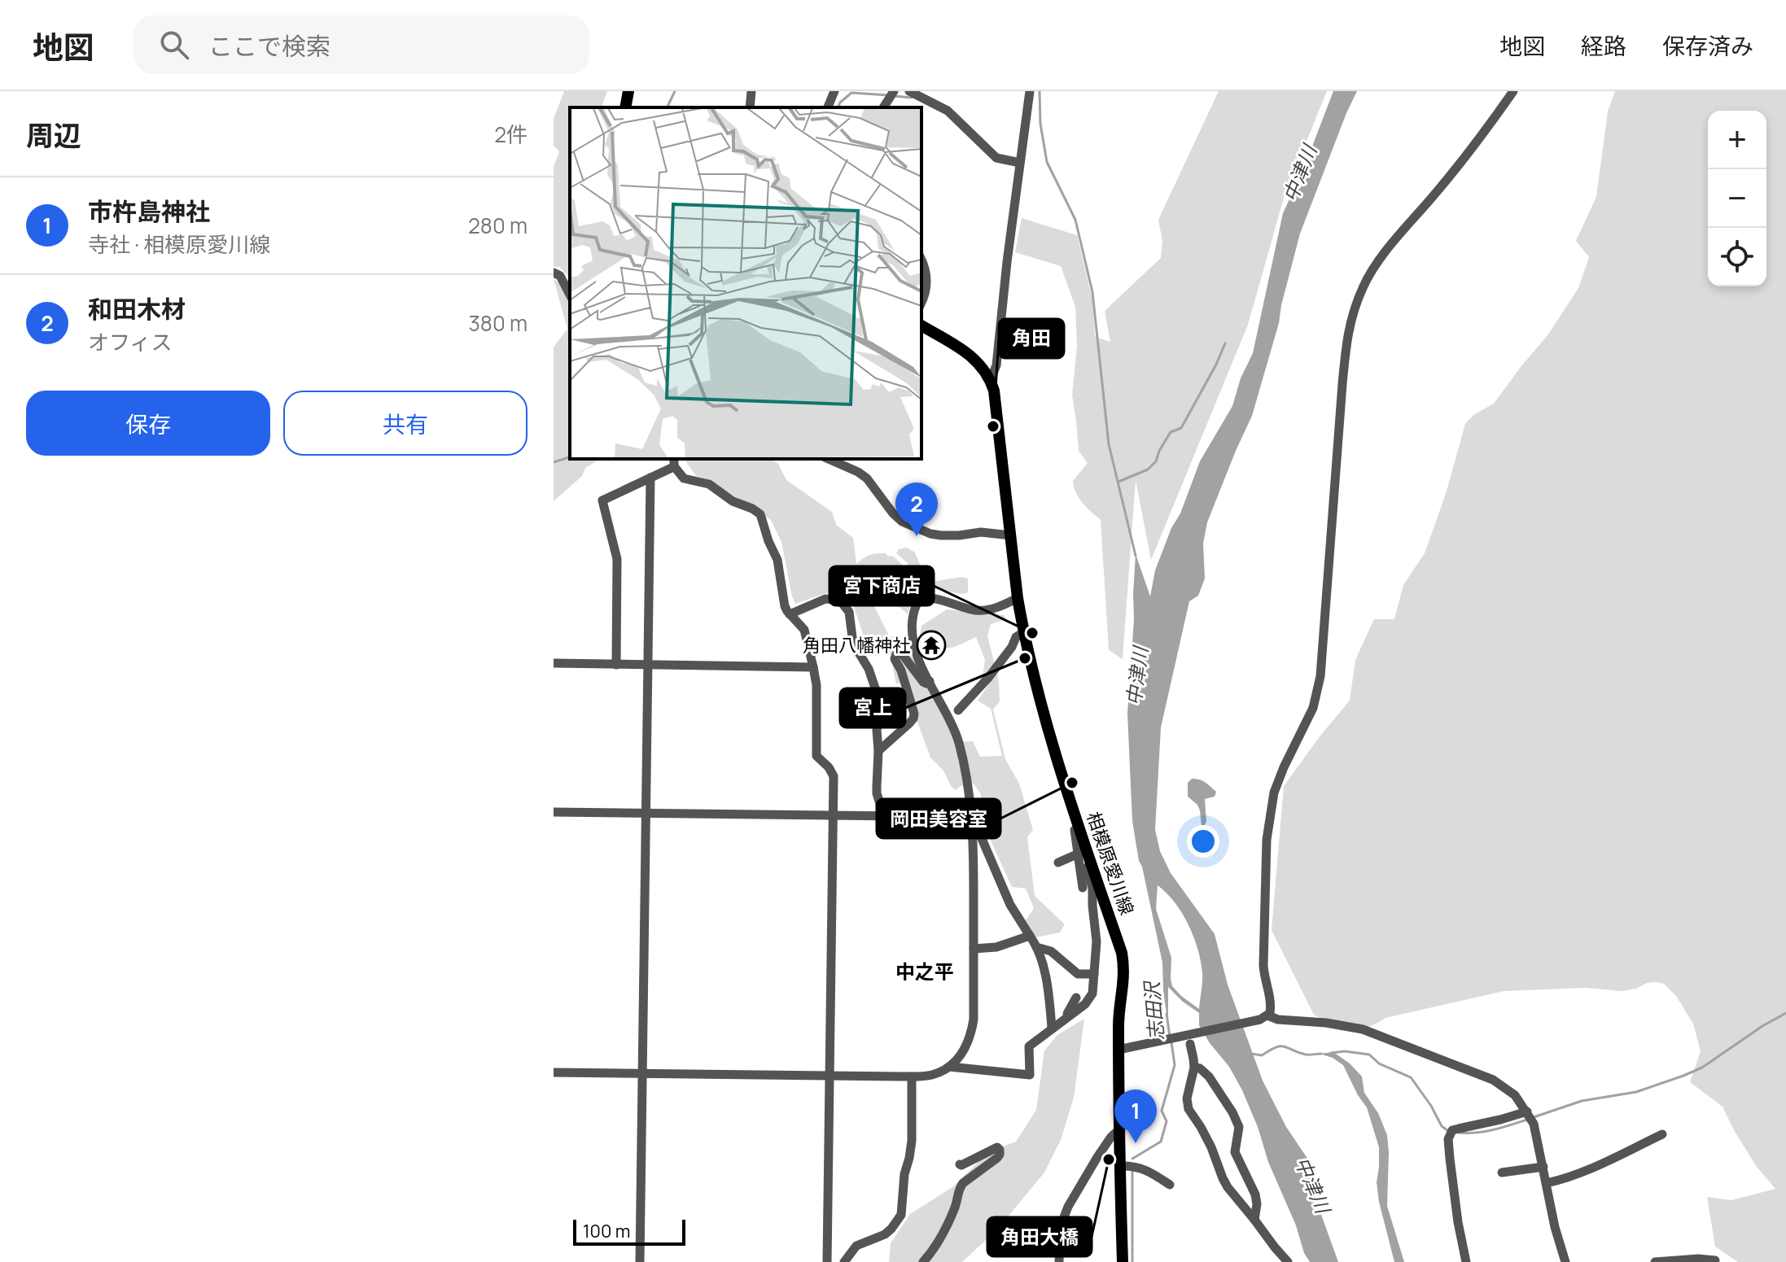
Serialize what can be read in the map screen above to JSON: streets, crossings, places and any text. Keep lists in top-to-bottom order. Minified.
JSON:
{"streets":{"main road":["相模原愛川線"]},"districts":["中之平"],"water":["中津川","志田沢"],"places":{"other":["角田","宮下商店","宮上","岡田美容室","角田大橋"],"temple":["角田八幡神社"]},"scale_bar":"100 m","page":{"header":"地図","search":"ここで検索","nav":["地図","経路","保存済み"],"heading":["周辺","2件"],"map_buttons":["+","−"],"list":[{"mark":"1","name":"市杵島神社","note":"寺社 · 相模原愛川線","value":"280 m"},{"mark":"2","name":"和田木材","note":"オフィス","value":"380 m"}],"buttons":["保存","共有"],"pins":["2","1"],"scale":"100 m"}}
